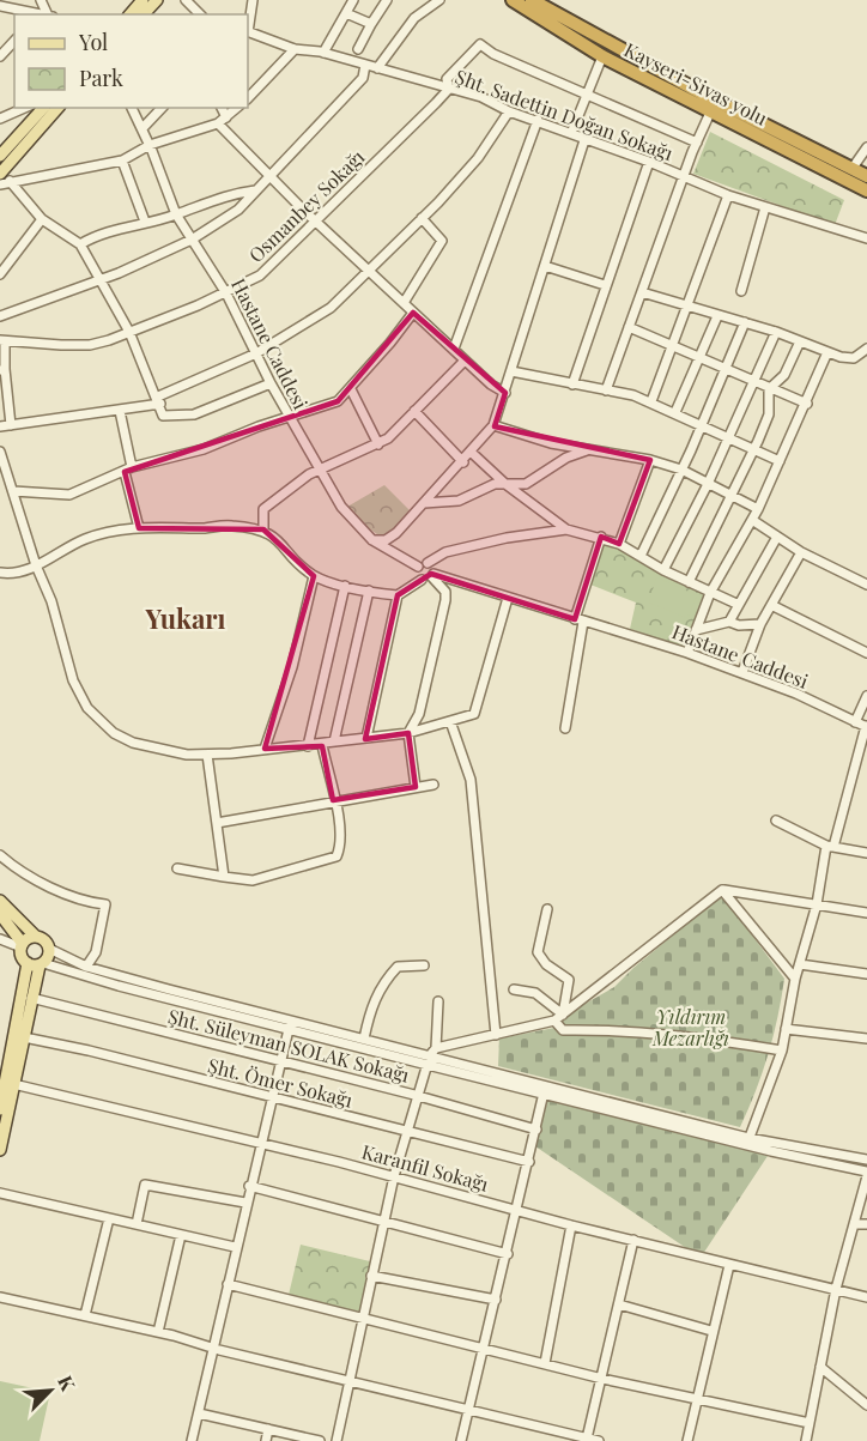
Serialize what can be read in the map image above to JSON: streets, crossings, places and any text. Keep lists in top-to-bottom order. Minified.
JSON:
{"streets":{"highway":["Kayseri-Sivas yolu"],"street":["Şht. Sadettin Doğan Sokağı","Osmanbey Sokağı","Hastane Caddesi","Şht. Süleyman SOLAK Sokağı","Şht. Ömer Sokağı","Karanfil Sokağı"]},"crossings":[["Şht. Sadettin Doğan Sokağı","Osmanbey Sokağı"],["Osmanbey Sokağı","Hastane Caddesi"]],"districts":["Yukarı"],"parks":["Yıldırım Mezarlığı"],"legend":["Yol","Park"],"north":"top right"}
